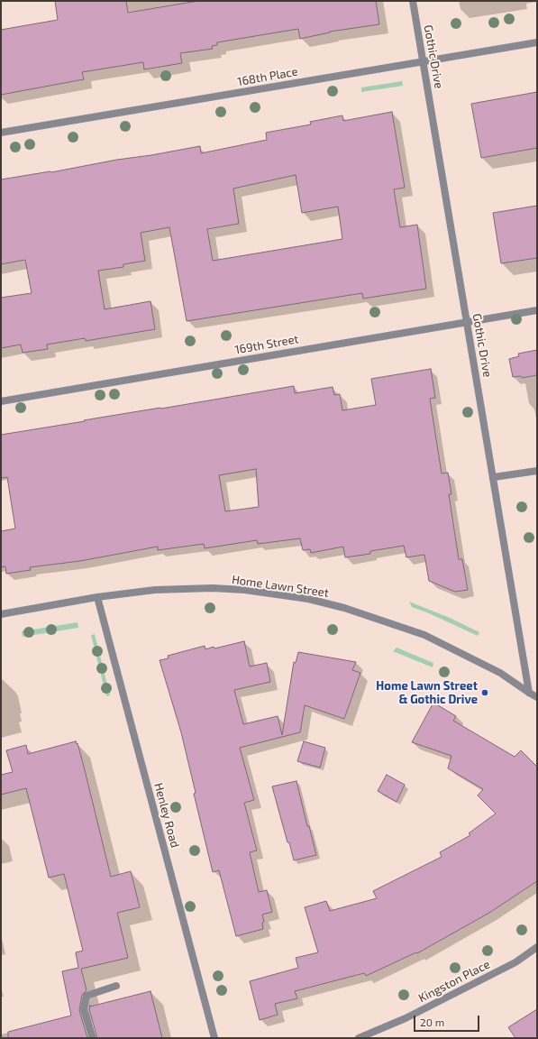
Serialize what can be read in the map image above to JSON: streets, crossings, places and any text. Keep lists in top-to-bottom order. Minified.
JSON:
{"streets":{"street":["Gothic Drive","168th Place","169th Street","Home Lawn Street","Henley Road","Kingston Place"]},"crossings":[["Gothic Drive","168th Place"],["Gothic Drive","169th Street"],["Gothic Drive","Home Lawn Street"],["Home Lawn Street","Henley Road"]],"places":["Home Lawn Street & Gothic Drive"],"scale_bar":"20 m"}
